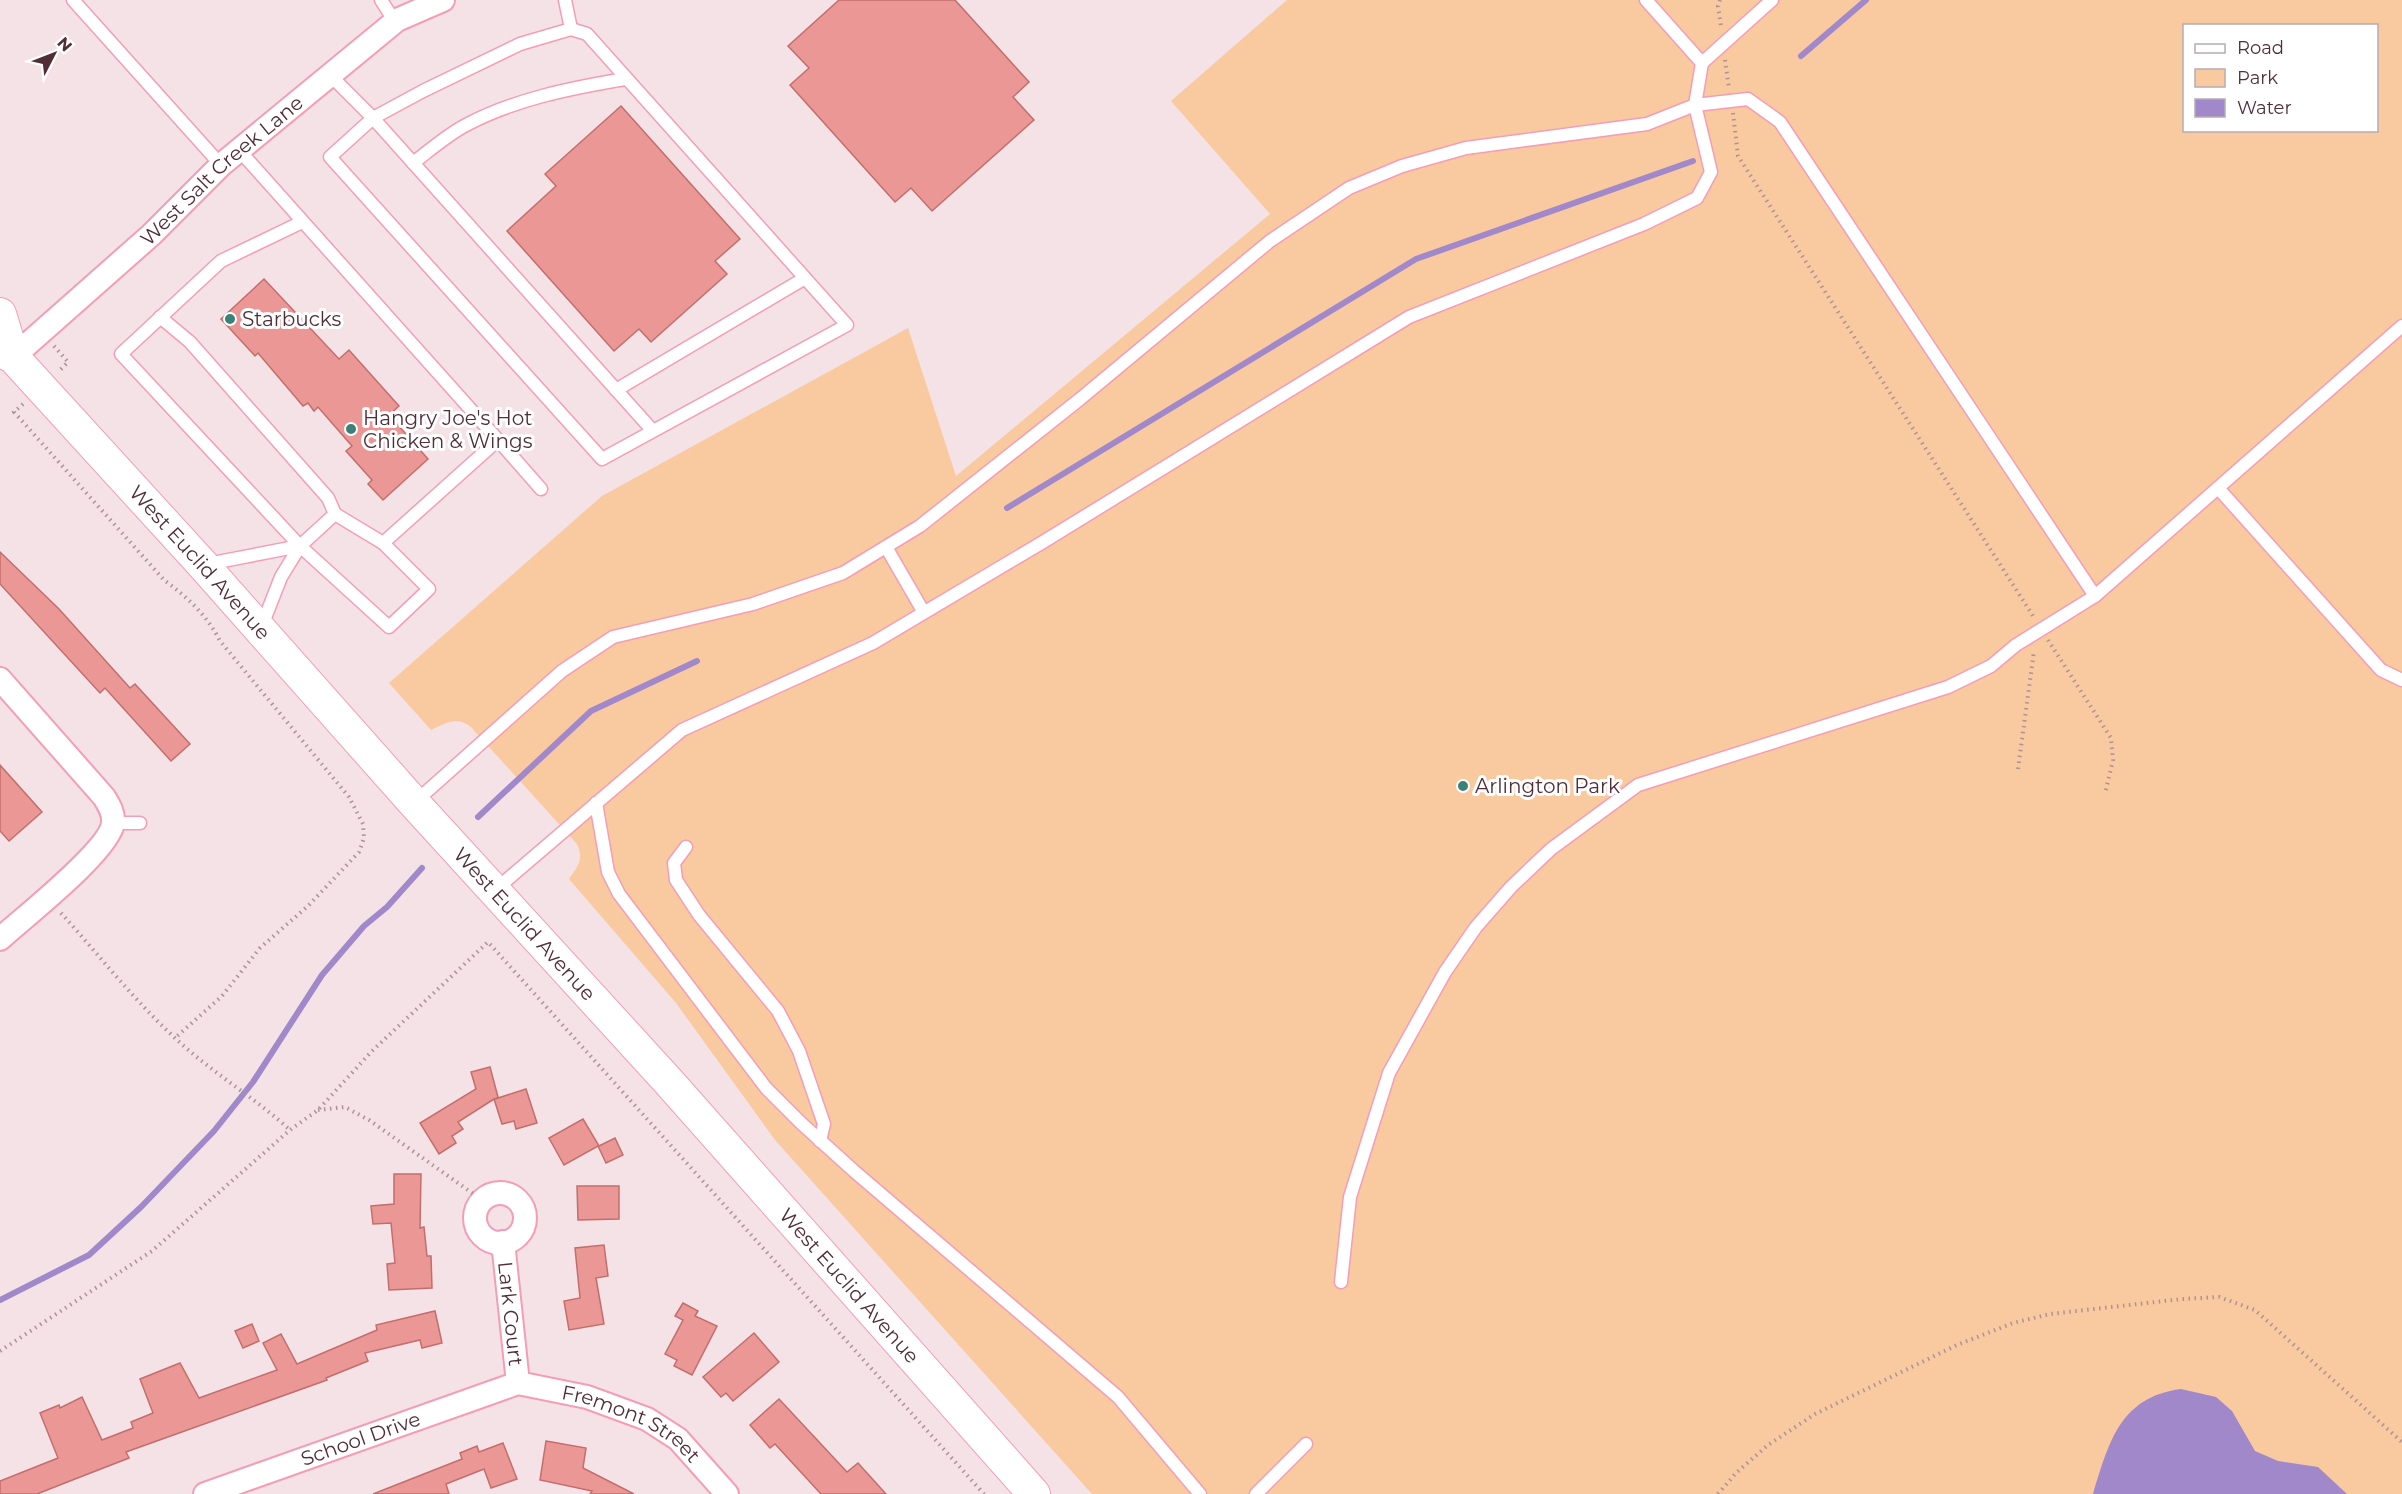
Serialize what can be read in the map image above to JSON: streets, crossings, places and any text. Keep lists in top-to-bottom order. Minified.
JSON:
{"streets":{"main road":["West Euclid Avenue"],"street":["West Salt Creek Lane","Lark Court","Fremont Street","School Drive"]},"crossings":[["West Salt Creek Lane","West Euclid Avenue"],["Lark Court","Fremont Street"],["Lark Court","School Drive"],["Fremont Street","School Drive"]],"places":["Starbucks","Hangry Joe's Hot Chicken & Wings","Arlington Park"],"legend":["Road","Park","Water"],"north":"top right"}
